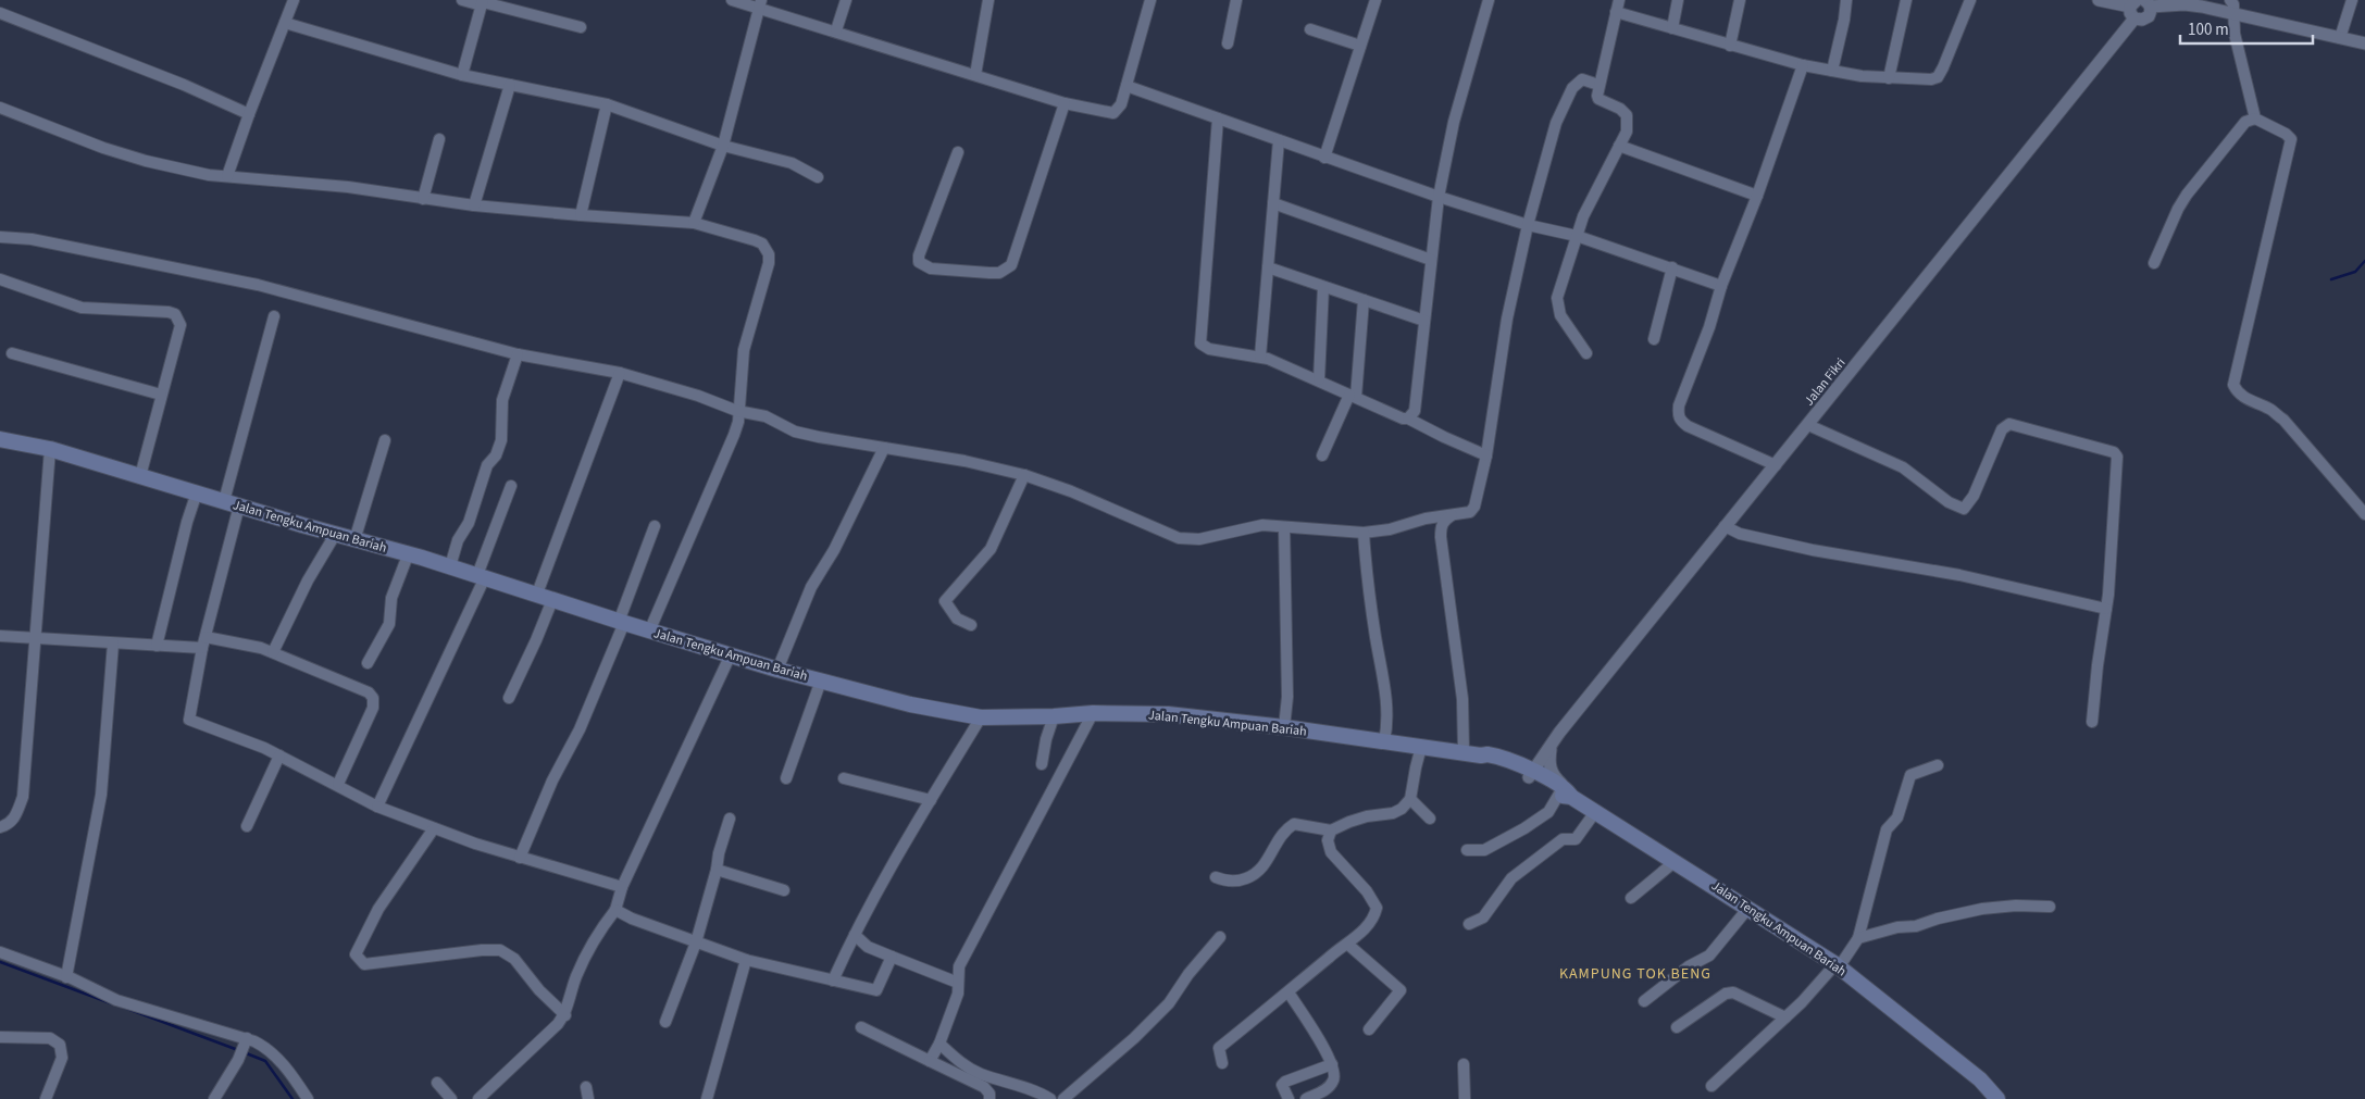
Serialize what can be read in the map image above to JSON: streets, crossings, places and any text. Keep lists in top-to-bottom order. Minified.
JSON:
{"streets":{"main road":["Jalan Tengku Ampuan Bariah"],"street":["Jalan Fikri"]},"crossings":[["Jalan Fikri","Jalan Tengku Ampuan Bariah"]],"districts":["KAMPUNG TOK BENG"],"scale_bar":"100 m"}
